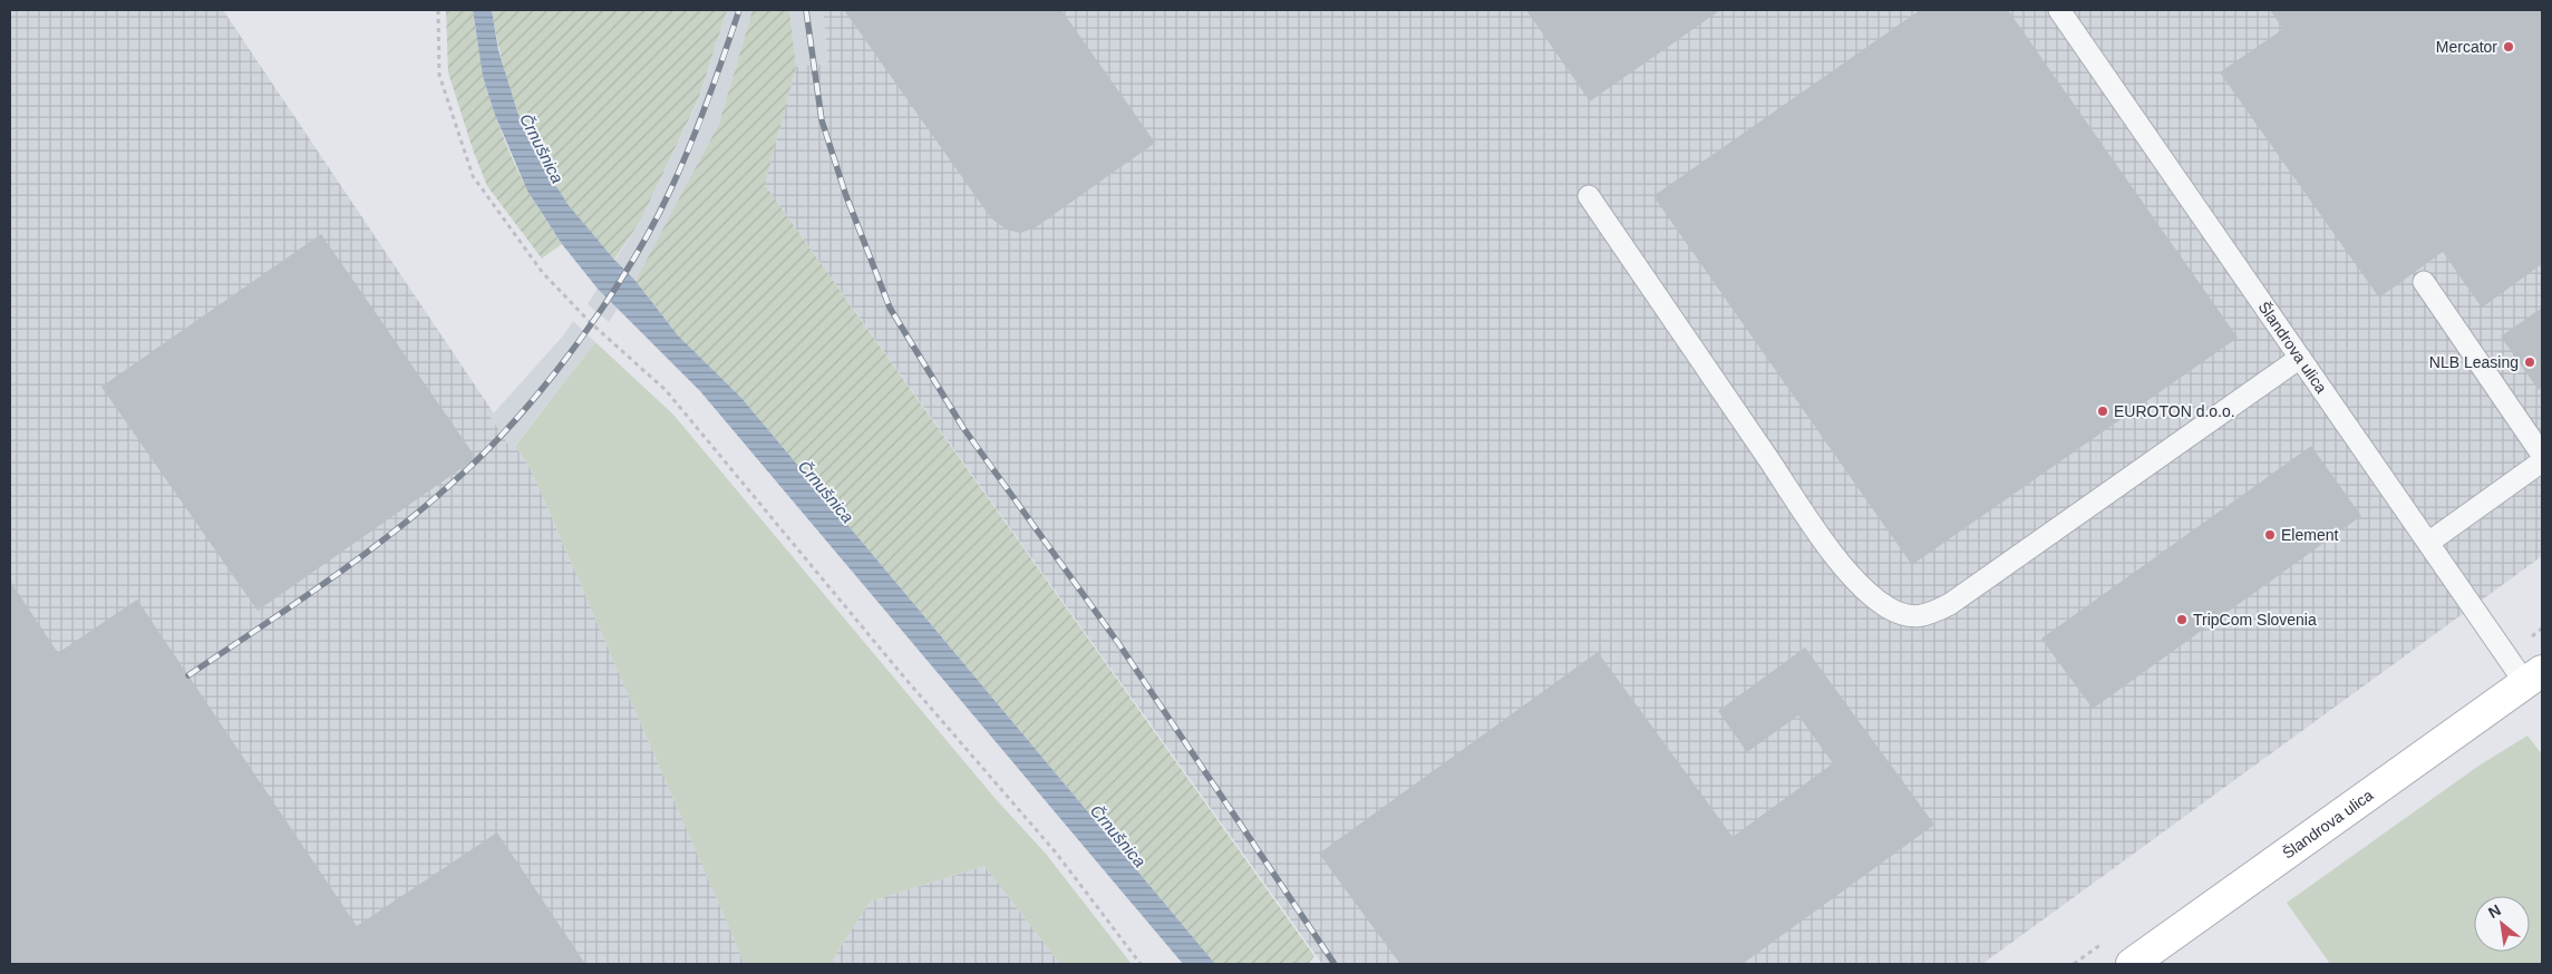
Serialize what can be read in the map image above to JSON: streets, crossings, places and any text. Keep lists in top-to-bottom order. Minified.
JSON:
{"streets":{"street":["Šlandrova ulica"]},"water":["Črnušnica"],"places":["Mercator","NLB Leasing","EUROTON d.o.o.","Element","TripCom Slovenia"],"north":"top left"}
